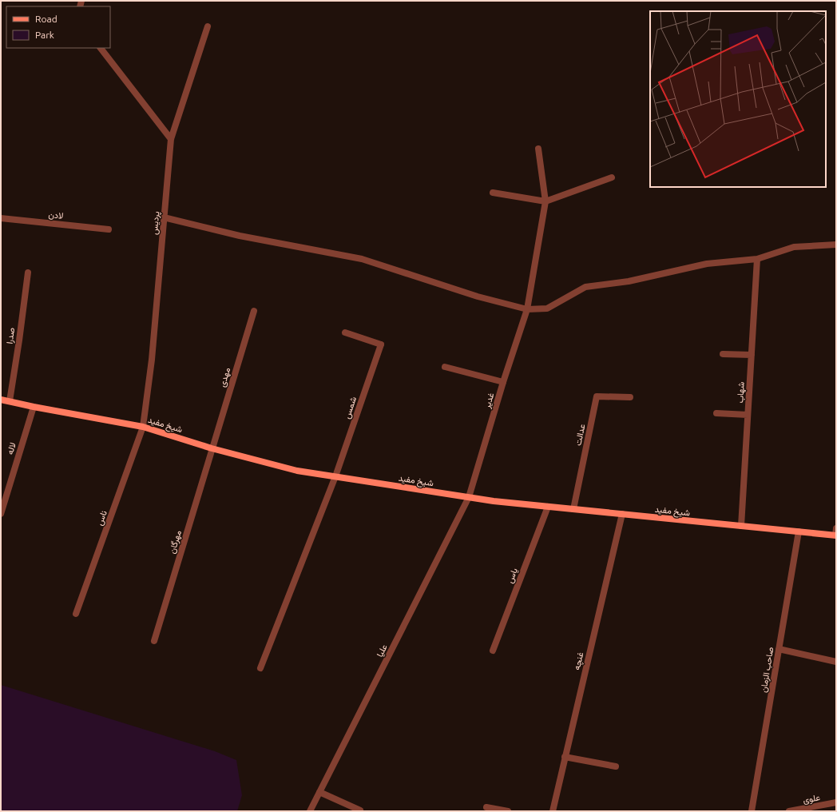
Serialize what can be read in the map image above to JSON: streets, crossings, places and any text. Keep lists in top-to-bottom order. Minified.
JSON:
{"streets":{"main road":["شیخ مفید"],"street":["لادن","پردیس","صدرا","مهدی","شهاب","غدیر","شمس","عدالت","لاله","ناس","مهرگان","یاس","علیا","غنچه","صاحب الزمان","علوی"]},"crossings":[["پردیس","شیخ مفید"],["پردیس","ناس"],["صدرا","شیخ مفید"],["مهدی","شیخ مفید"],["مهدی","مهرگان"],["شهاب","شیخ مفید"],["غدیر","شیخ مفید"],["غدیر","علیا"],["شمس","شیخ مفید"],["شیخ مفید","عدالت"],["شیخ مفید","لاله"],["شیخ مفید","ناس"],["شیخ مفید","مهرگان"],["شیخ مفید","یاس"],["شیخ مفید","علیا"],["شیخ مفید","غنچه"],["شیخ مفید","صاحب الزمان"]],"legend":["Road","Park"]}
